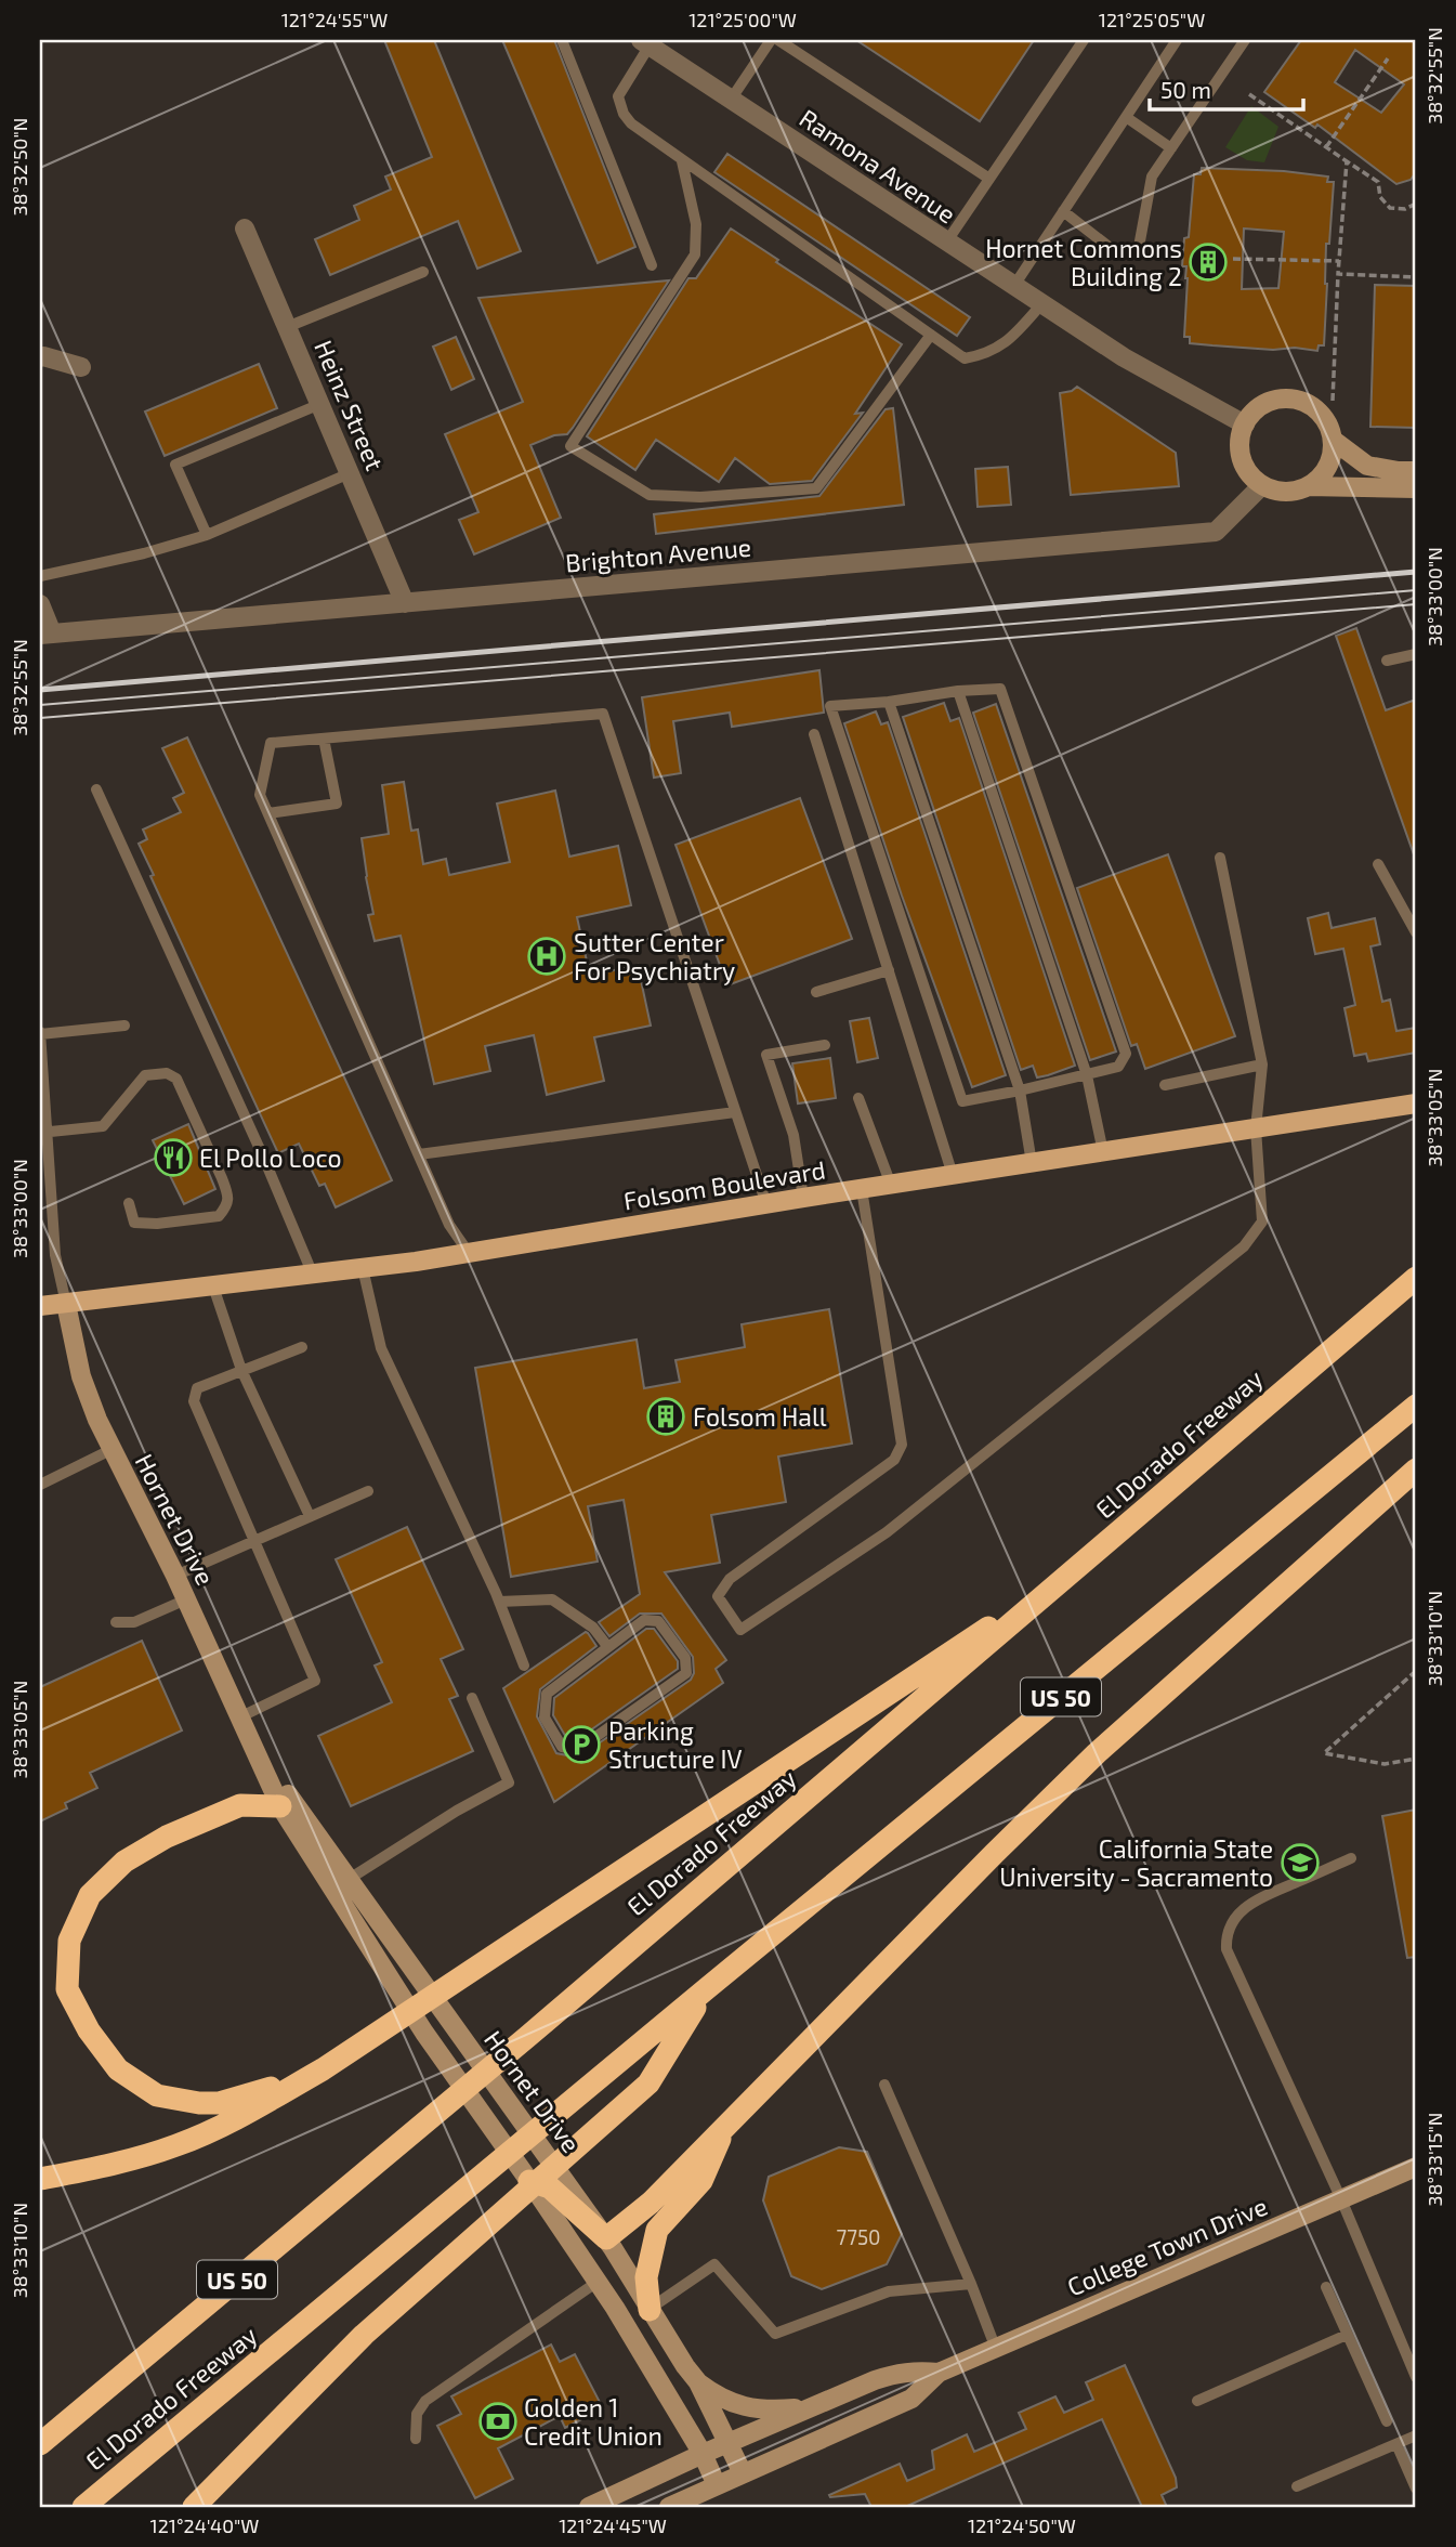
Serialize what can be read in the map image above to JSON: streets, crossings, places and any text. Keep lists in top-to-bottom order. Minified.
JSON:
{"streets":{"highway":["El Dorado Freeway","US 50"],"main road":["Folsom Boulevard"],"street":["Ramona Avenue","Heinz Street","Brighton Avenue","Hornet Drive","College Town Drive"]},"crossings":[["Ramona Avenue","Brighton Avenue"],["Heinz Street","Brighton Avenue"],["Folsom Boulevard","Hornet Drive"],["Hornet Drive","College Town Drive"]],"places":{"building":["Hornet Commons Building 2","Folsom Hall"],"hospital":["Sutter Center For Psychiatry"],"restaurant":["El Pollo Loco"],"parking":["Parking Structure IV"],"school or university":["California State University - Sacramento"],"bank":["Golden 1 Credit Union"]},"house_numbers":["7750"],"scale_bar":"50 m","coordinates":["121°24'55\"W","121°25'00\"W","121°25'05\"W","38°32'55\"N","38°32'50\"N","38°33'00\"N","38°33'05\"N","38°33'10\"N","38°33'15\"N","121°24'40\"W","121°24'45\"W","121°24'50\"W"]}
